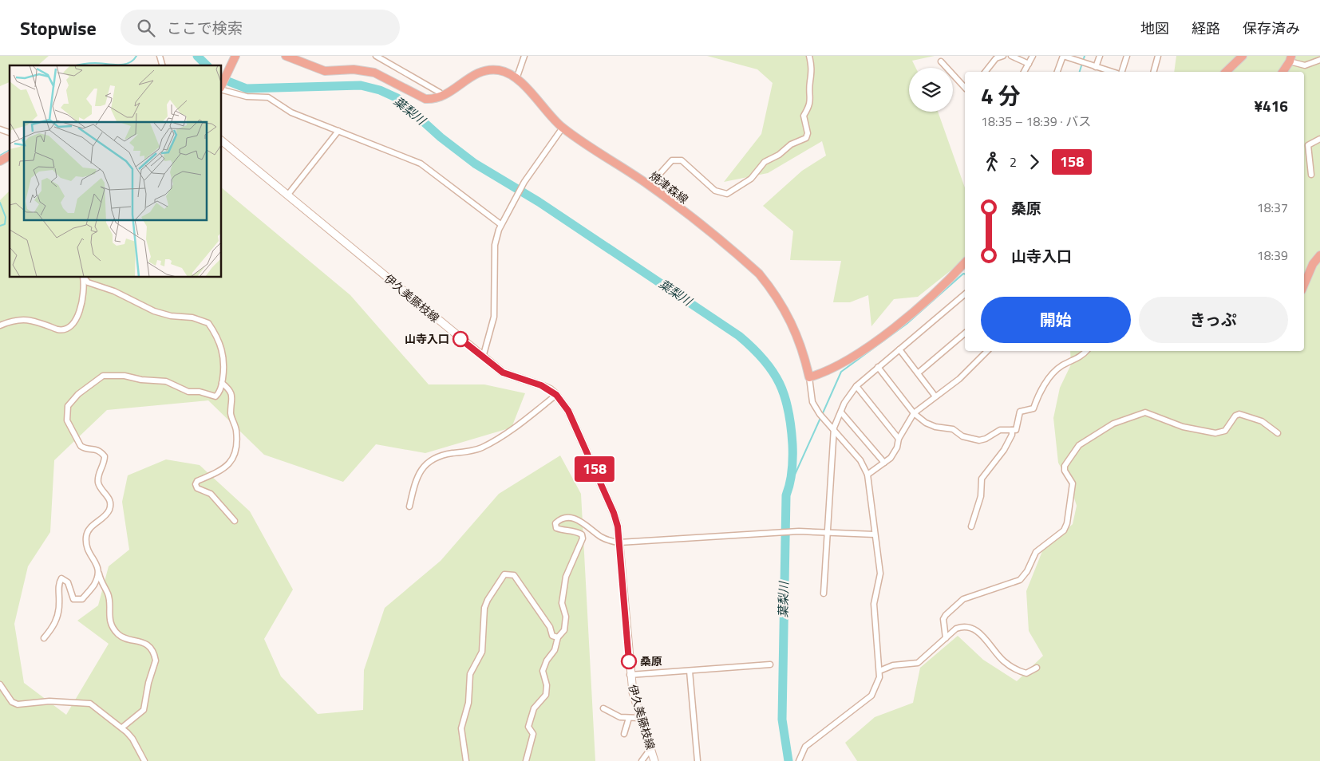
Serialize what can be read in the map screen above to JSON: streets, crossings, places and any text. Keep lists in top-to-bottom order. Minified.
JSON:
{"streets":{"main road":["焼津森線","伊久美藤枝線"]},"water":["葉梨川"],"places":["山寺入口","桑原"],"lines":["bus line 158"],"page":{"header":"Stopwise","search":"ここで検索","nav":["地図","経路","保存済み"],"on_map":"158","heading":["4 分","18:35 – 18:39 · バス","¥416"],"legs":["2","158"],"list":[{"name":"桑原","value":"18:37"},{"name":"山寺入口","value":"18:39"}],"buttons":["開始","きっぷ"]}}
